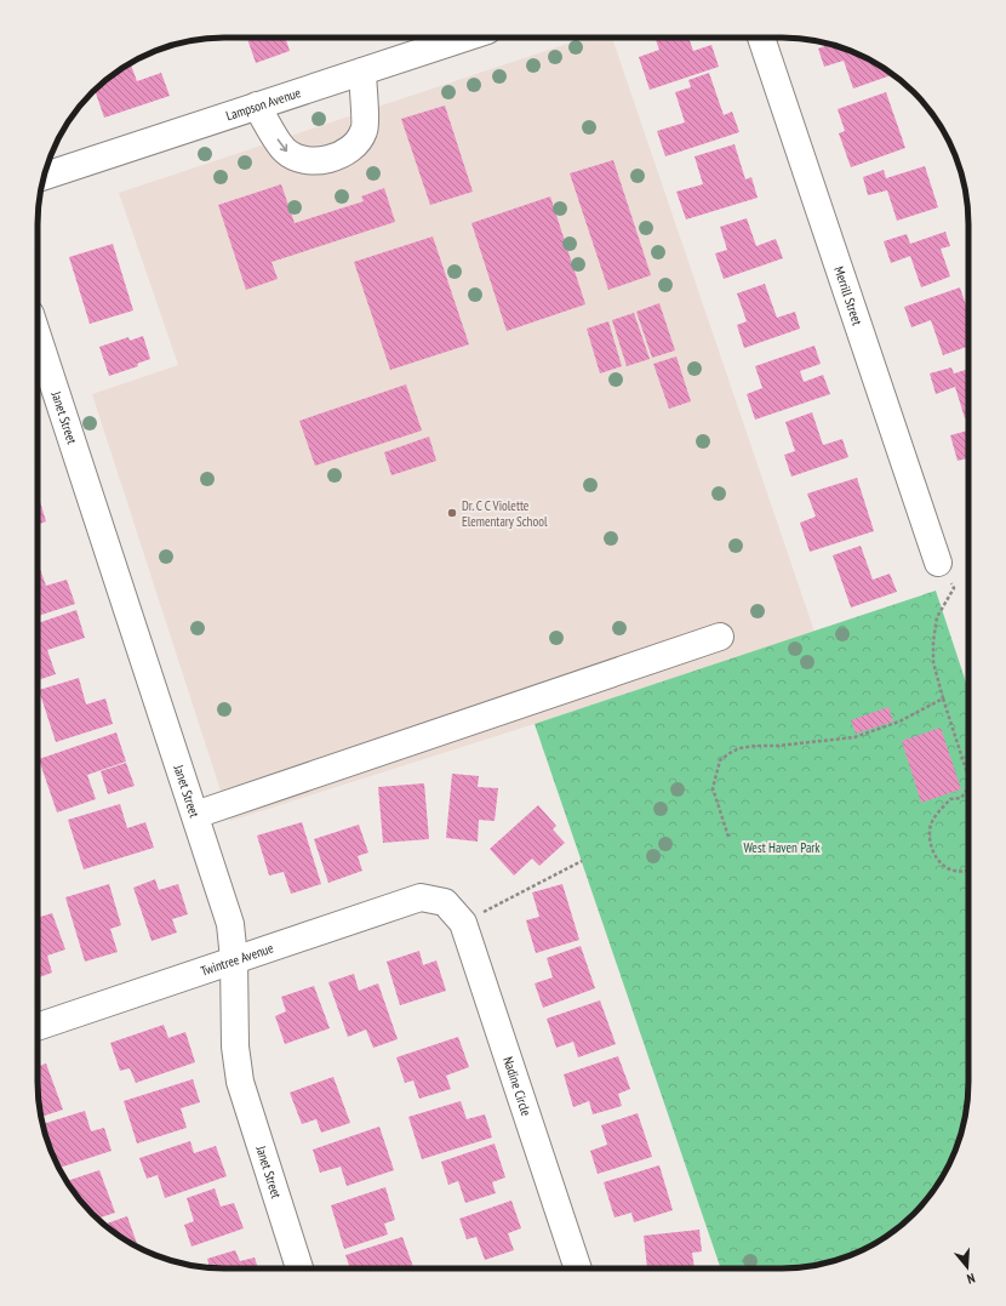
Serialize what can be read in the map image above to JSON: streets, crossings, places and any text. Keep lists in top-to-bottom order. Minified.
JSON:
{"streets":{"street":["Lampson Avenue","Merrill Street","Janet Street","Twintree Avenue","Nadine Circle"]},"crossings":[["Janet Street","Twintree Avenue"],["Twintree Avenue","Nadine Circle"]],"parks":["West Haven Park"],"places":["Dr. C C Violette Elementary School"],"north":"bottom"}
